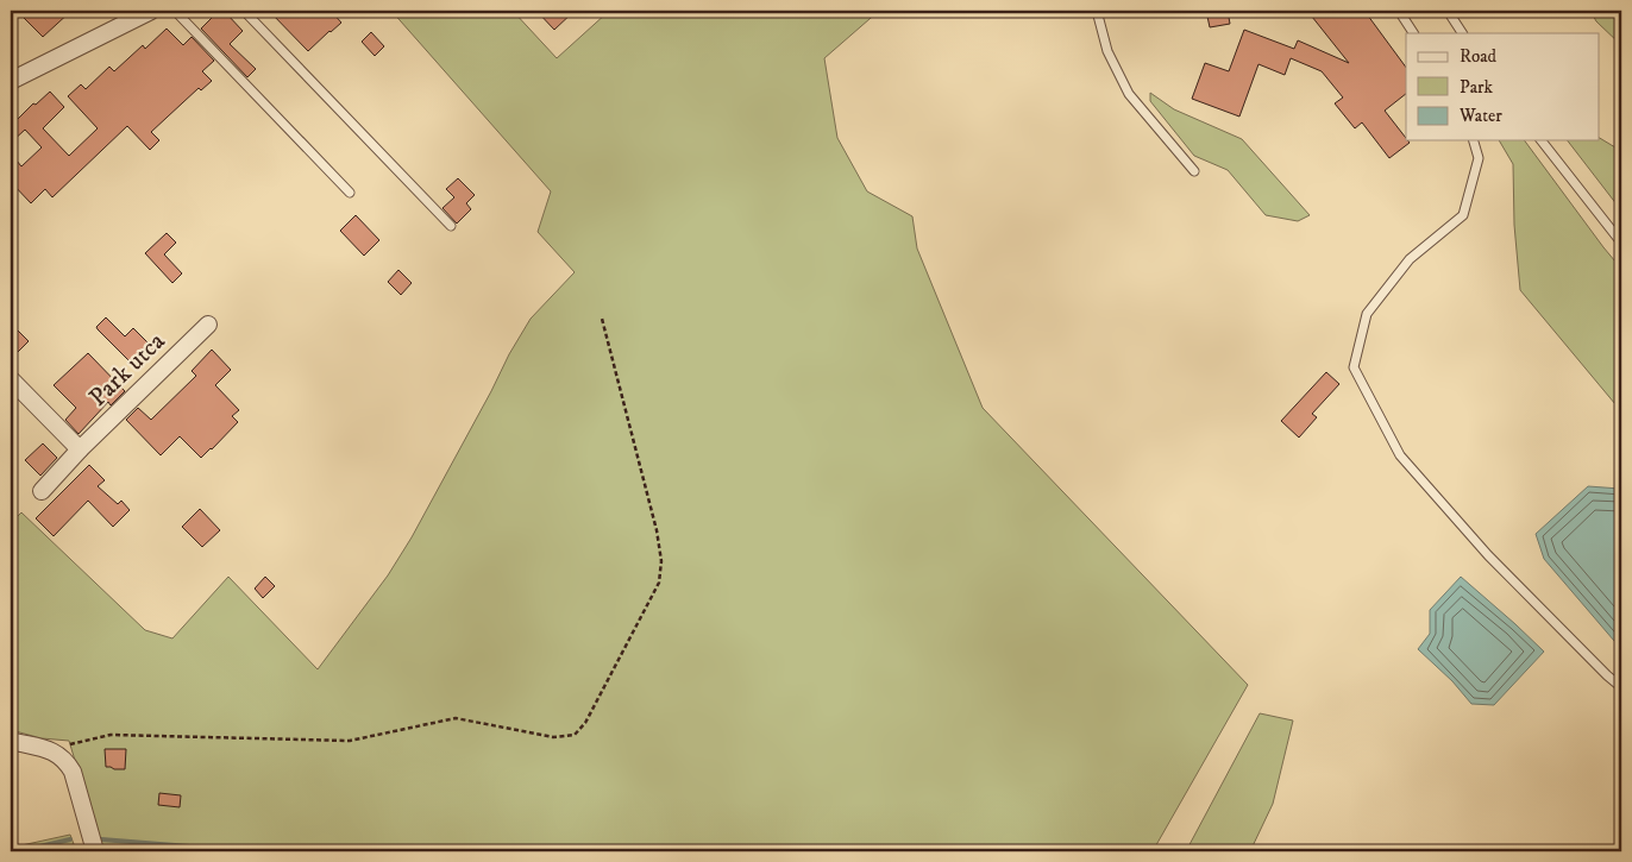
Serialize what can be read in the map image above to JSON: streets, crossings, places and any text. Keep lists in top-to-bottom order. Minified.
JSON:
{"streets":{"street":["Park utca"]},"legend":["Road","Park","Water"]}
